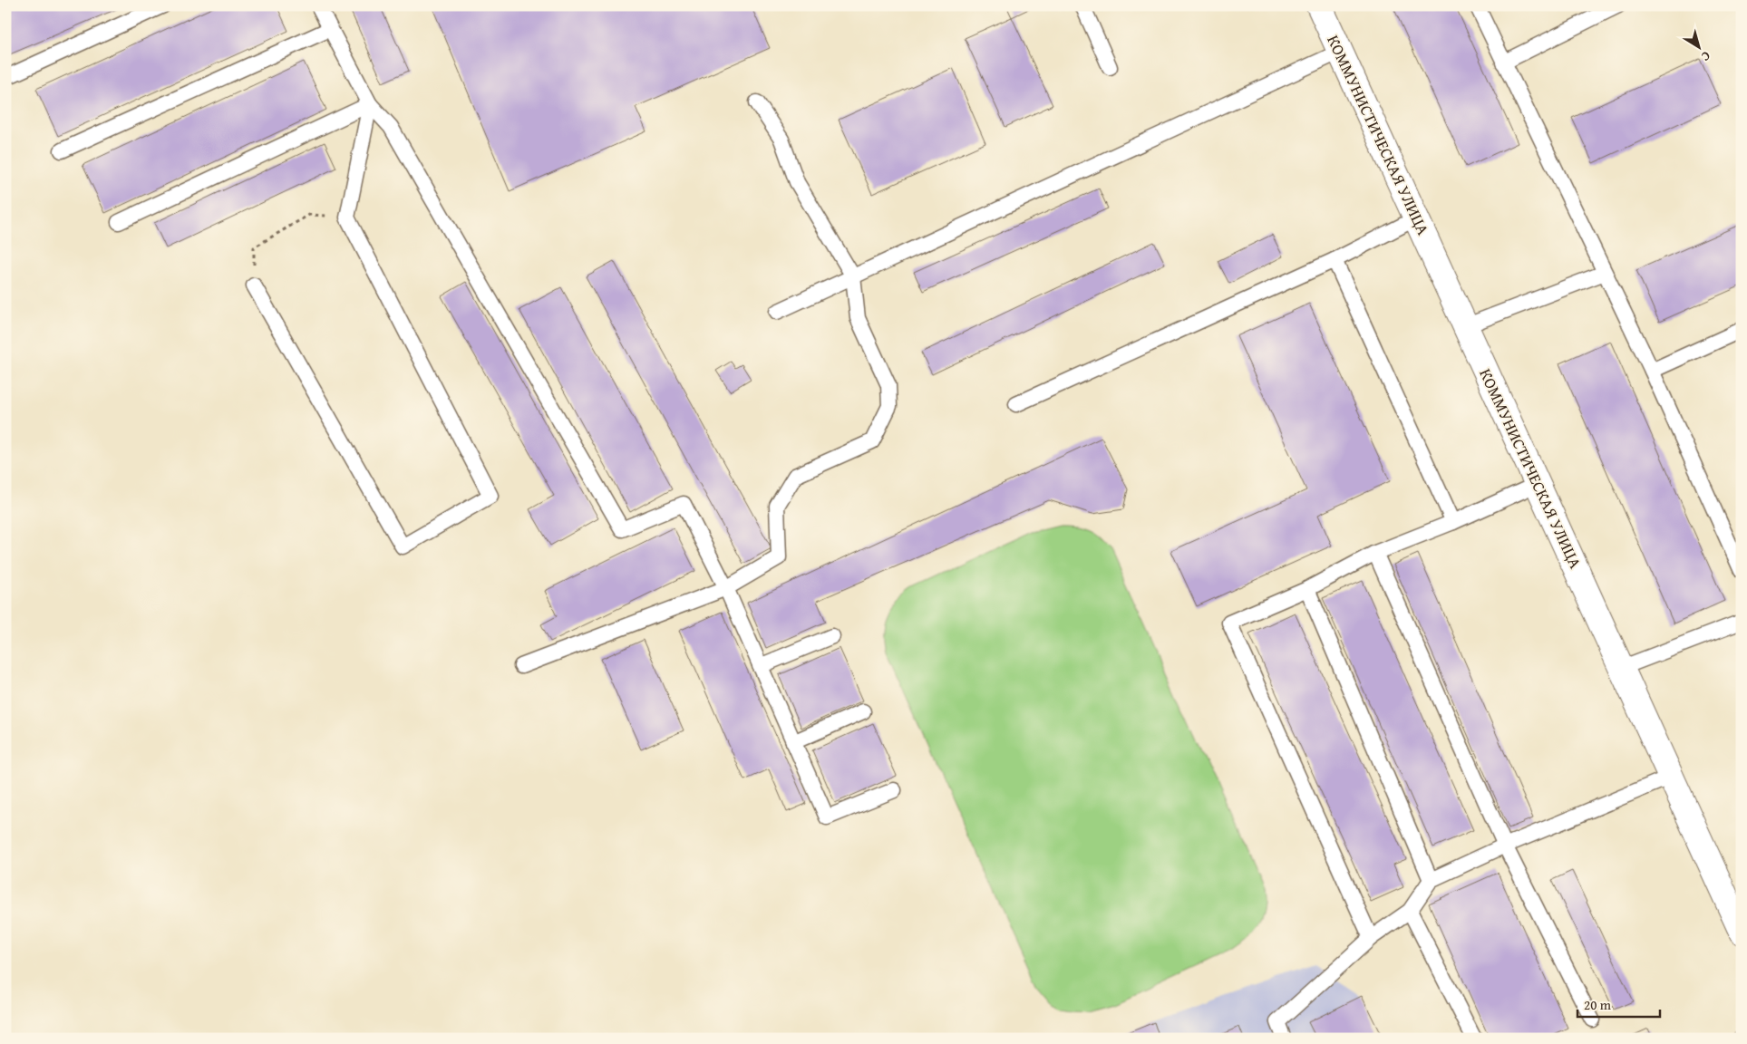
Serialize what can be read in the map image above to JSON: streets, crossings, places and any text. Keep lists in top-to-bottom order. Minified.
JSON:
{"streets":{"street":["КОММУНИСТИЧЕСКАЯ УЛИЦА"]},"scale_bar":"20 m","north":"bottom right"}
